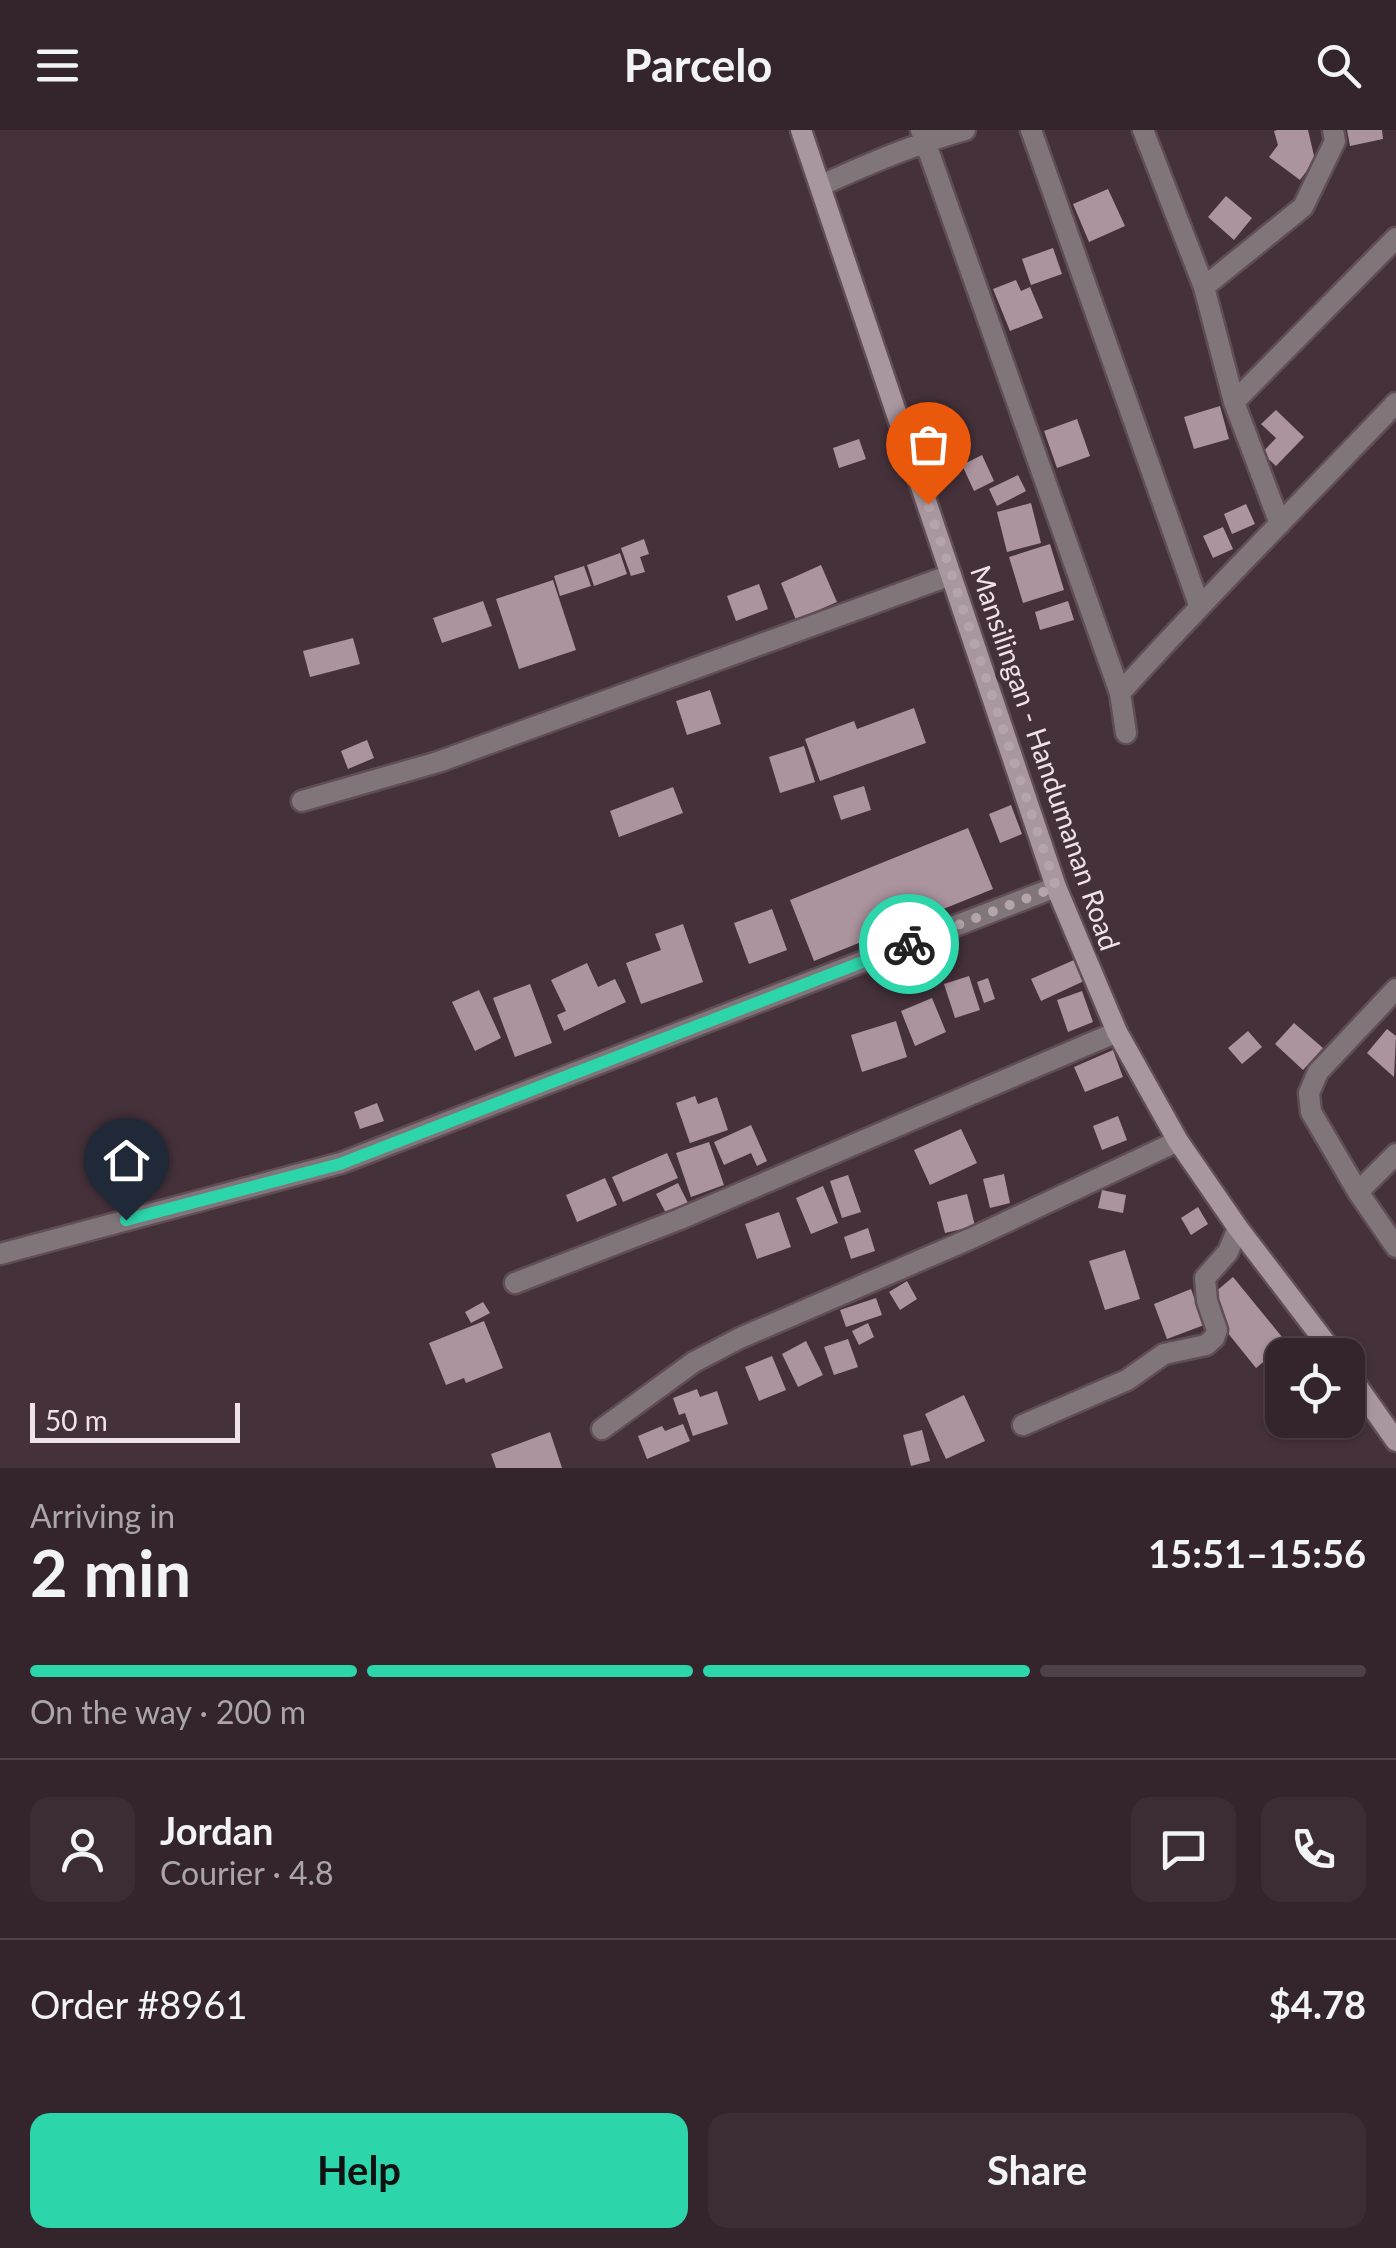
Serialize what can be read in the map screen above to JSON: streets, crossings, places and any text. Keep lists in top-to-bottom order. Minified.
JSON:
{"streets":{"street":["Mansilingan - Handumanan Road"]},"scale_bar":"50 m","page":{"header":"Parcelo","scale":"50 m","heading":["2 min","Arriving in","15:51–15:56"],"panel":["Jordan","Courier · 4.8","Order #8961","$4.78"],"bar":"On the way · 200 m","buttons":["Help","Share"]}}
